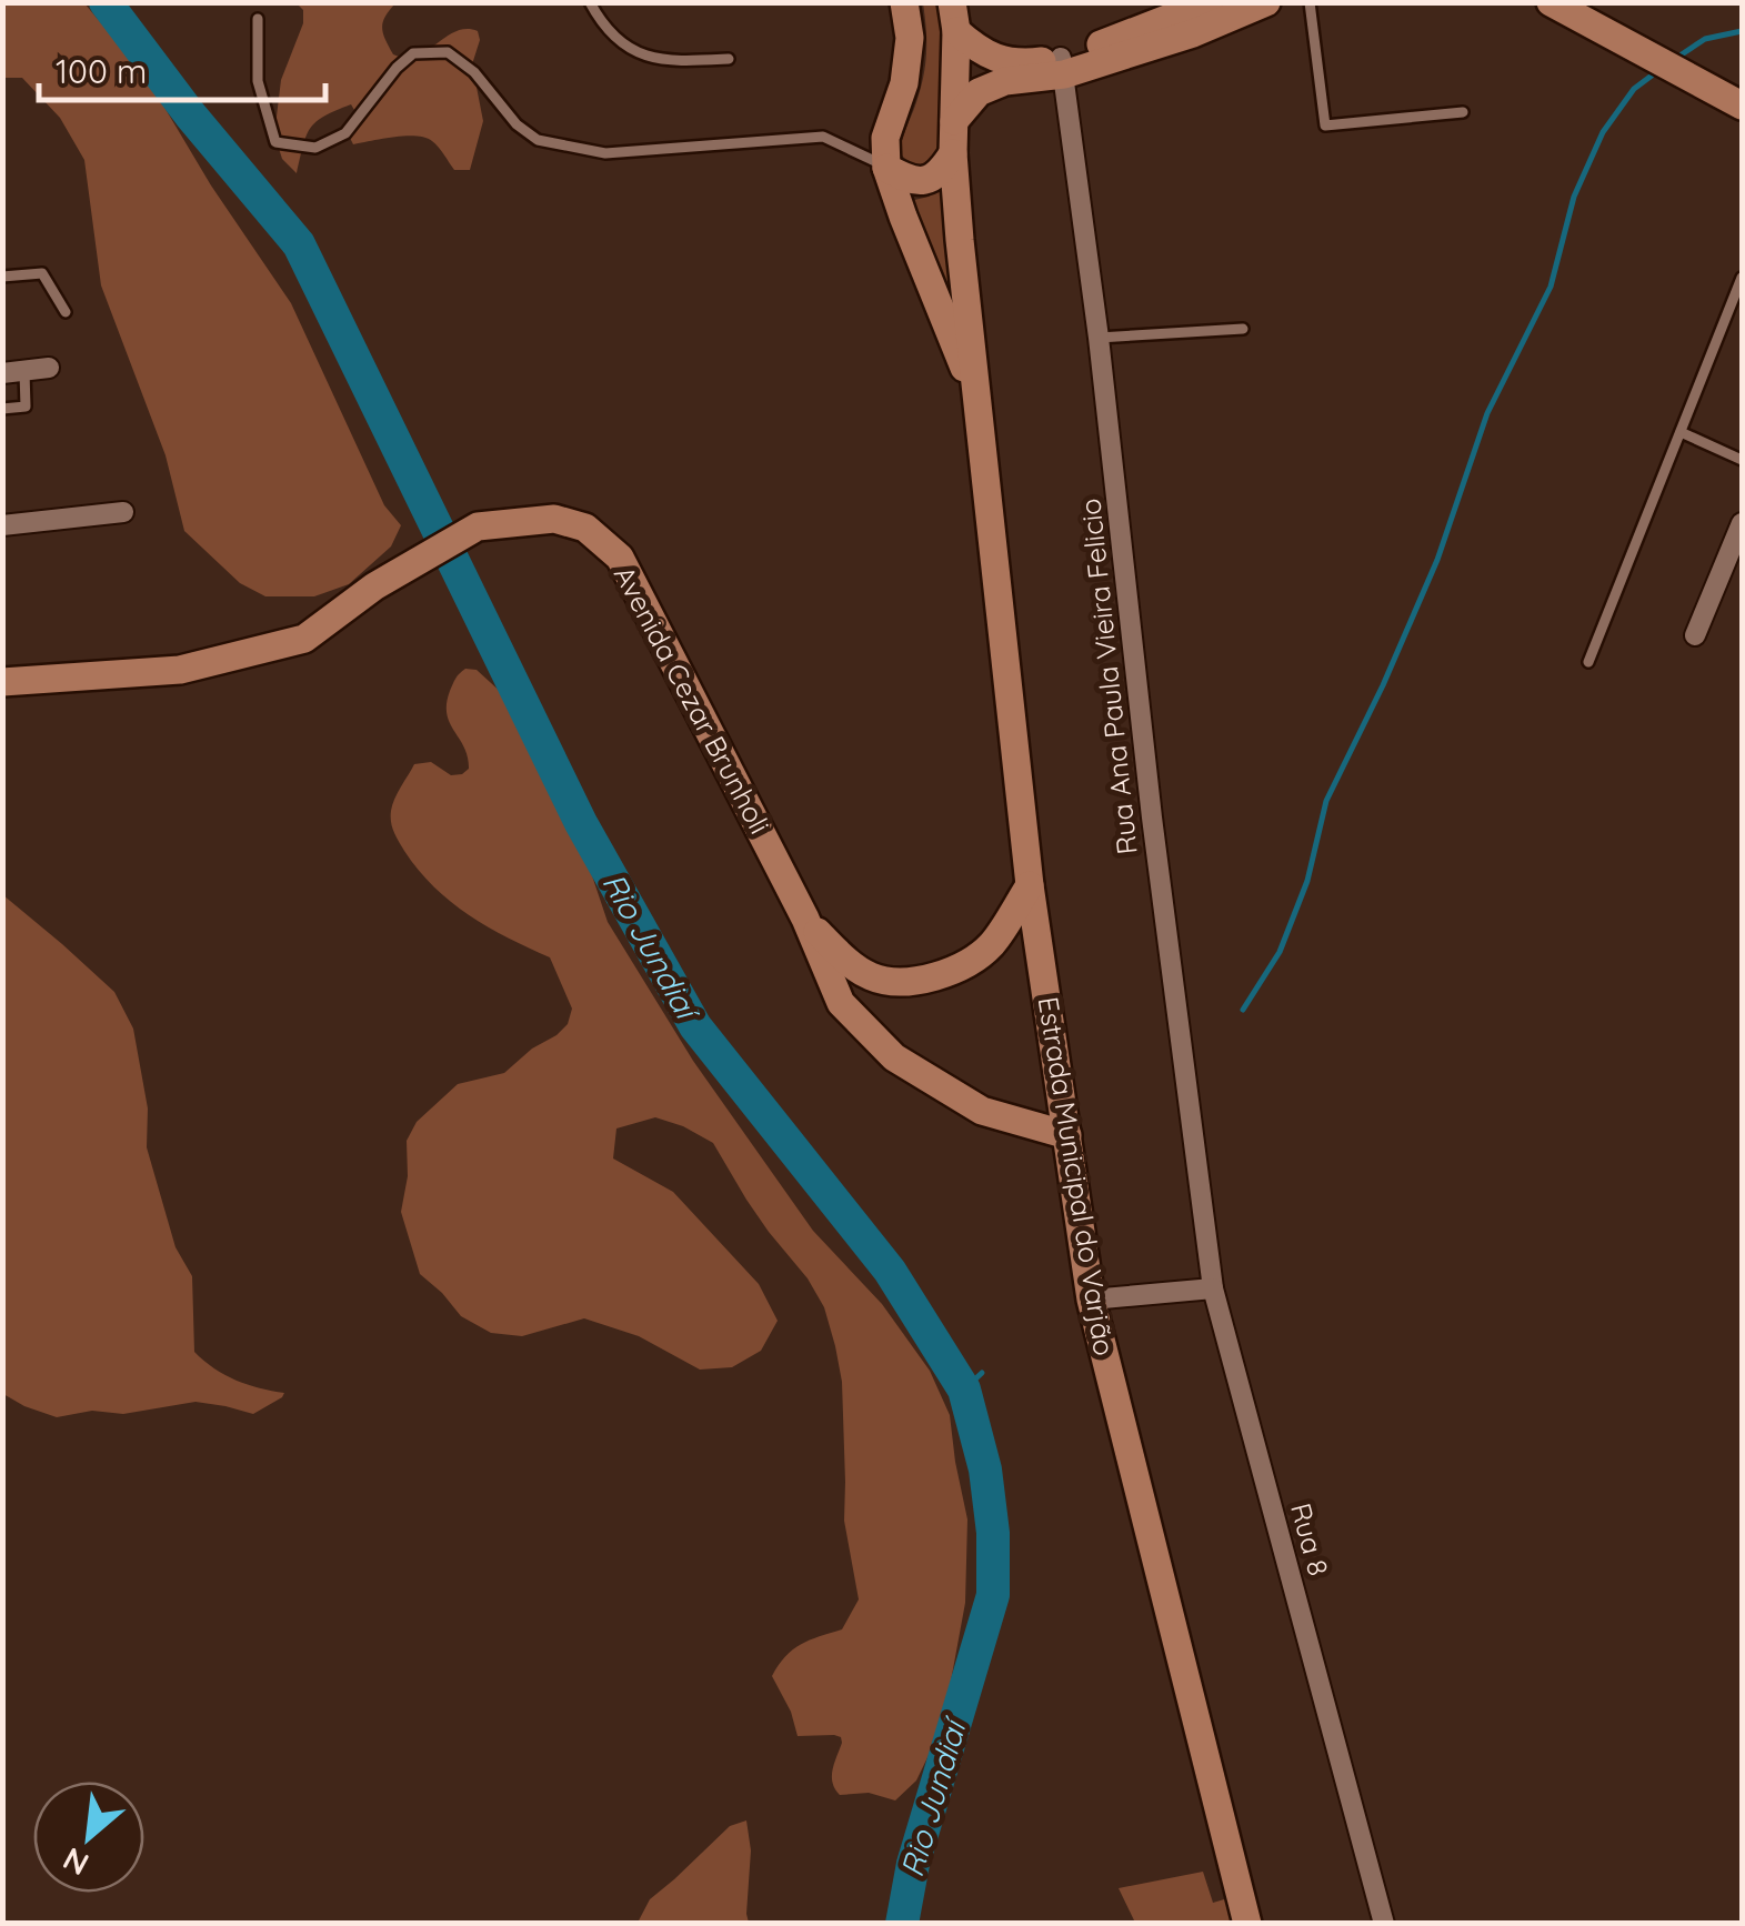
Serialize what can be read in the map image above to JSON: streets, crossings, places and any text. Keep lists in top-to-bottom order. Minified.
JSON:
{"streets":{"main road":["Avenida Cezar Brunholi","Estrada Municipal do Varjão"],"street":["Rua Ana Paula Vieira Felicio","Rua 8"]},"crossings":[["Rua Ana Paula Vieira Felicio","Rua 8"],["Avenida Cezar Brunholi","Estrada Municipal do Varjão"]],"water":["Rio Jundiaí"],"scale_bar":"100 m","north":"bottom left"}
